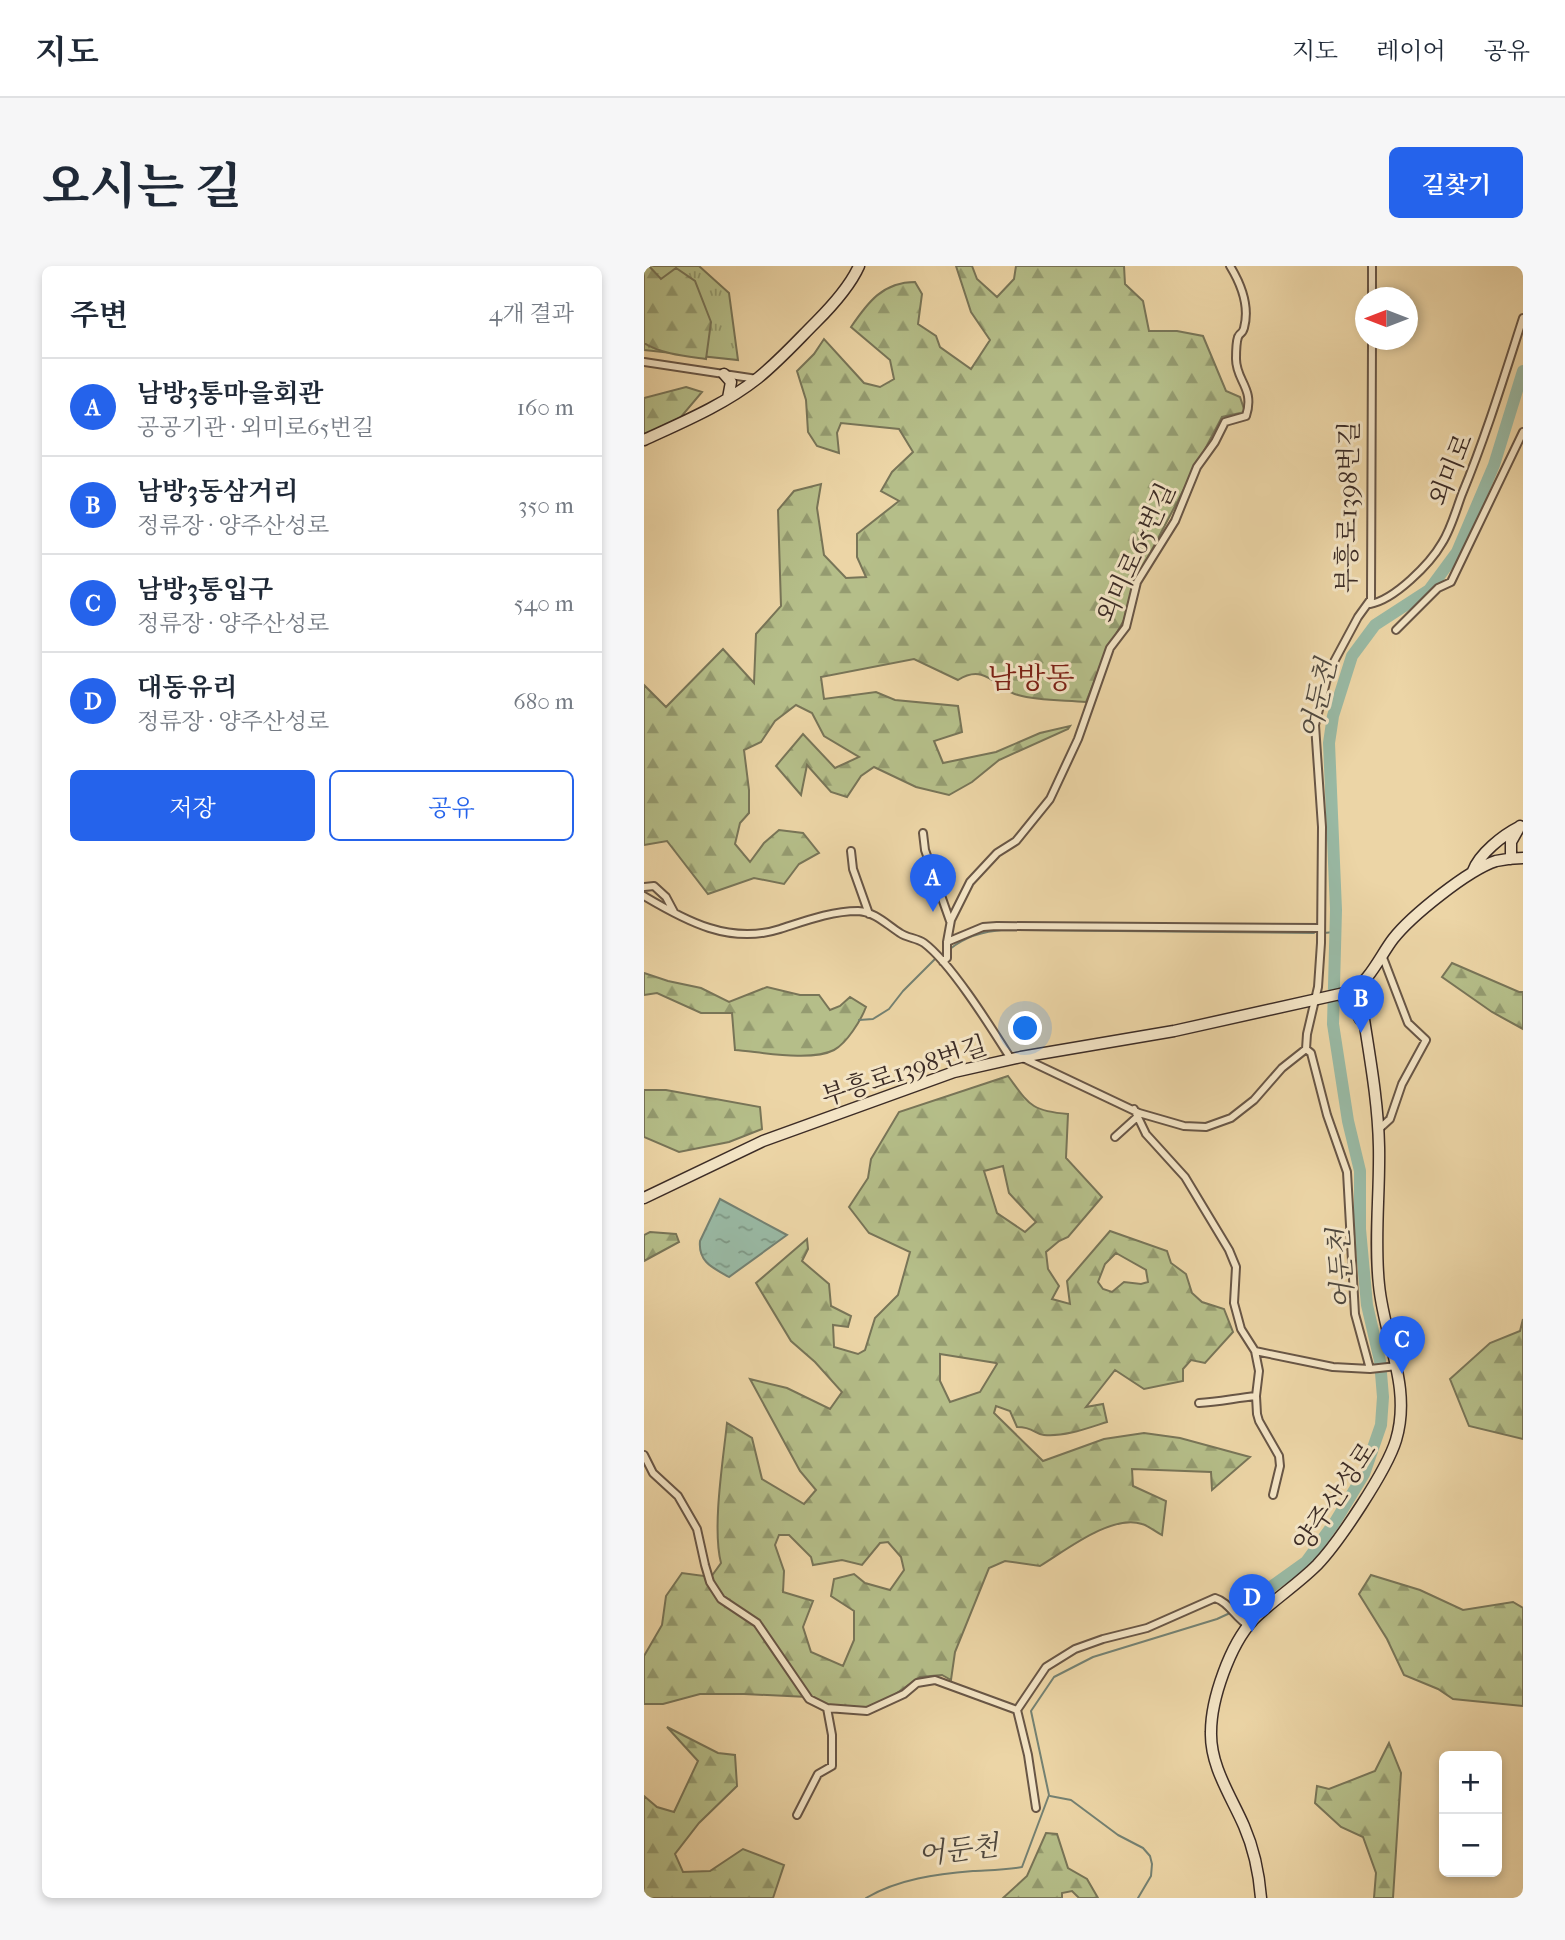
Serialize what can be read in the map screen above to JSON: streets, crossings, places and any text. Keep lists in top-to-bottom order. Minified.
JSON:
{"streets":{"street":["외미로","부흥로1398번길","외미로65번길","양주산성로"]},"crossings":[["외미로","부흥로1398번길"],["부흥로1398번길","양주산성로"]],"districts":["남방동"],"water":["어둔천"],"north":"left","page":{"header":"지도","nav":["지도","레이어","공유"],"title":"오시는 길","buttons":["길찾기",["저장","공유"]],"heading":["주변","4개 결과"],"list":[{"mark":"A","name":"남방3통마을회관","note":"공공기관 · 외미로65번길","value":"160 m"},{"mark":"B","name":"남방3동삼거리","note":"정류장 · 양주산성로","value":"350 m"},{"mark":"C","name":"남방3통입구","note":"정류장 · 양주산성로","value":"540 m"},{"mark":"D","name":"대동유리","note":"정류장 · 양주산성로","value":"680 m"}],"pins":["A","B","C","D"],"map_buttons":["+","−"]}}
